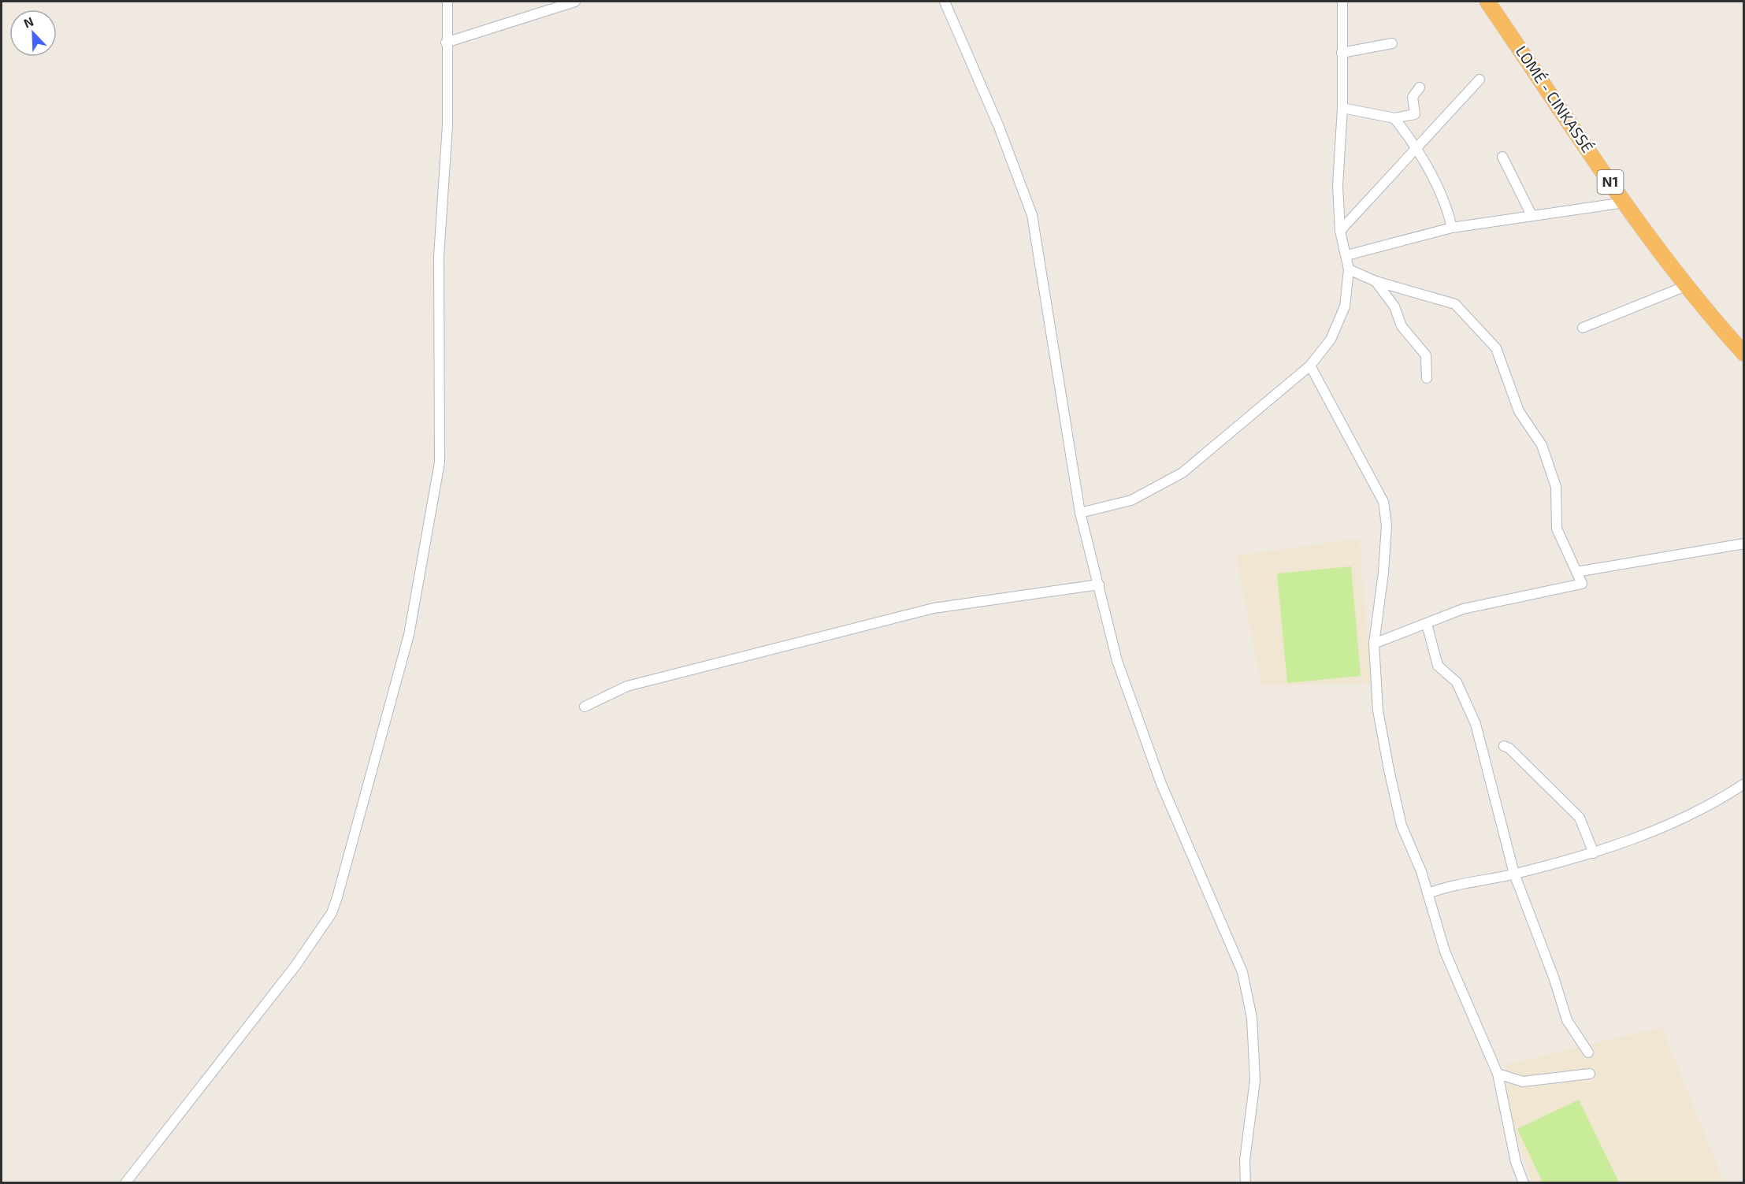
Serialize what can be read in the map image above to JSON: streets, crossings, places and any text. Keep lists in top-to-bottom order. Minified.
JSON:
{"streets":{"highway":["LOMÉ - CINKASSÉ","N1"]},"north":"top left"}
